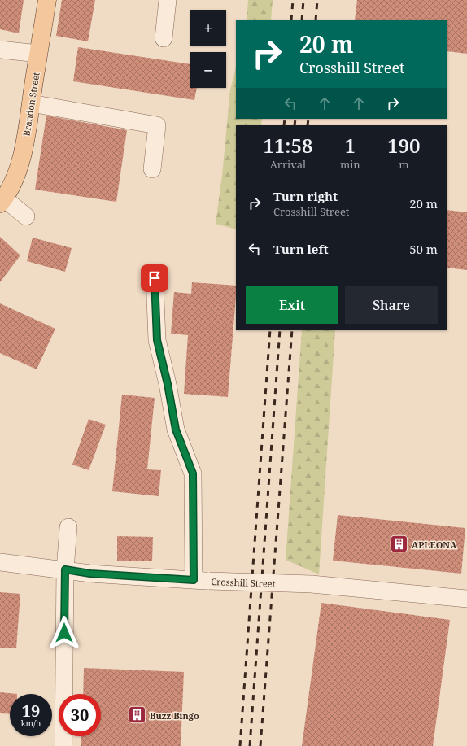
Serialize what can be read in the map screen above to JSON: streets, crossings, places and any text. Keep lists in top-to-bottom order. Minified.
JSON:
{"streets":{"main road":["Brandon Street"],"street":["Crosshill Street"]},"places":{"building":["APLEONA","Buzz Bingo"]},"page":{"map_buttons":["+","−"],"turn":["20 m","Crosshill Street"],"eta":["11:58","Arrival","1","min","190","m"],"list":[{"name":"Turn right","note":"Crosshill Street","value":"20 m"},{"name":"Turn left","value":"50 m"}],"buttons":["Exit","Share"],"speed":"19 km/h","limit":"30"}}
